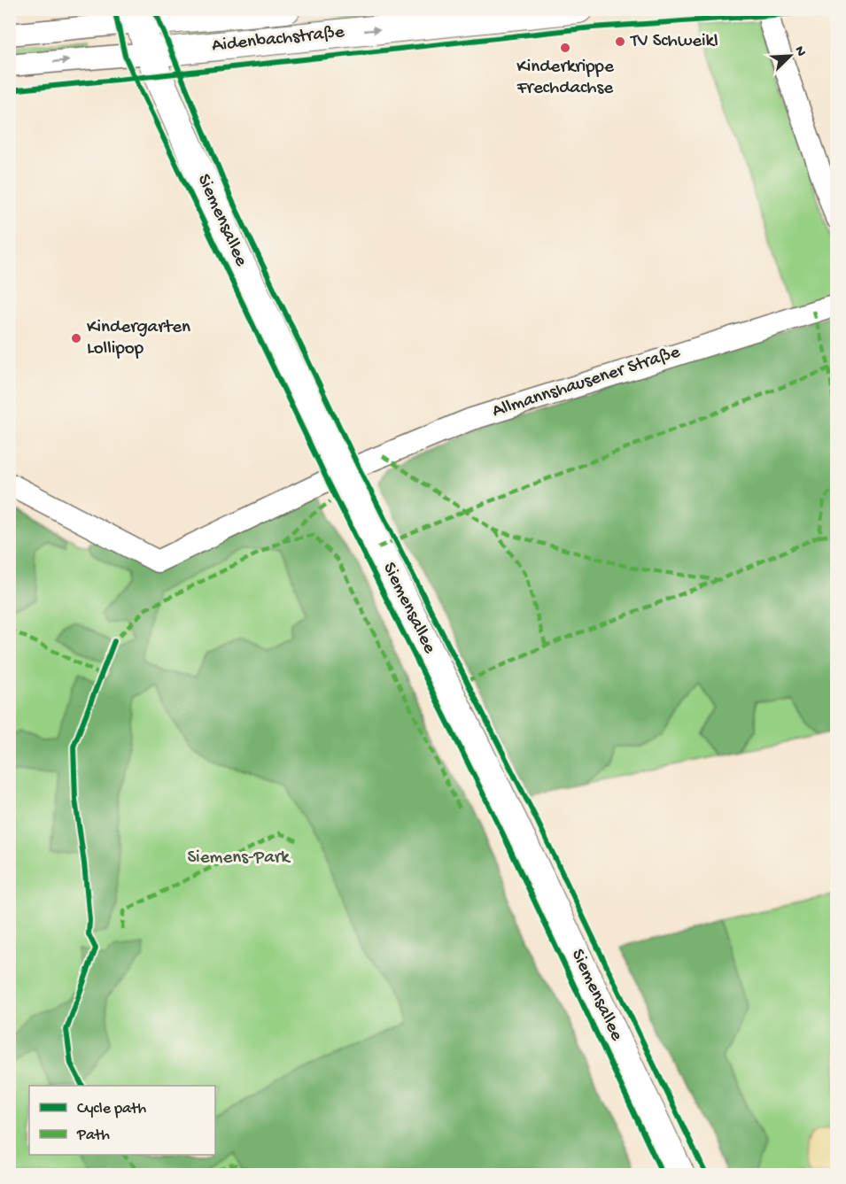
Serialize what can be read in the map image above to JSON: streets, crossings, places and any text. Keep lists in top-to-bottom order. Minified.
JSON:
{"streets":{"main road":["Aidenbachstraße","Siemensallee"],"street":["Allmannshausener Straße"]},"crossings":[["Aidenbachstraße","Siemensallee"],["Siemensallee","Allmannshausener Straße"]],"one_way":["Aidenbachstraße"],"parks":["Siemens-Park"],"places":["TV Schweikl","Kinderkrippe Frechdachse","Kindergarten Lollipop"],"legend":["Cycle path","Path"],"north":"top right"}
